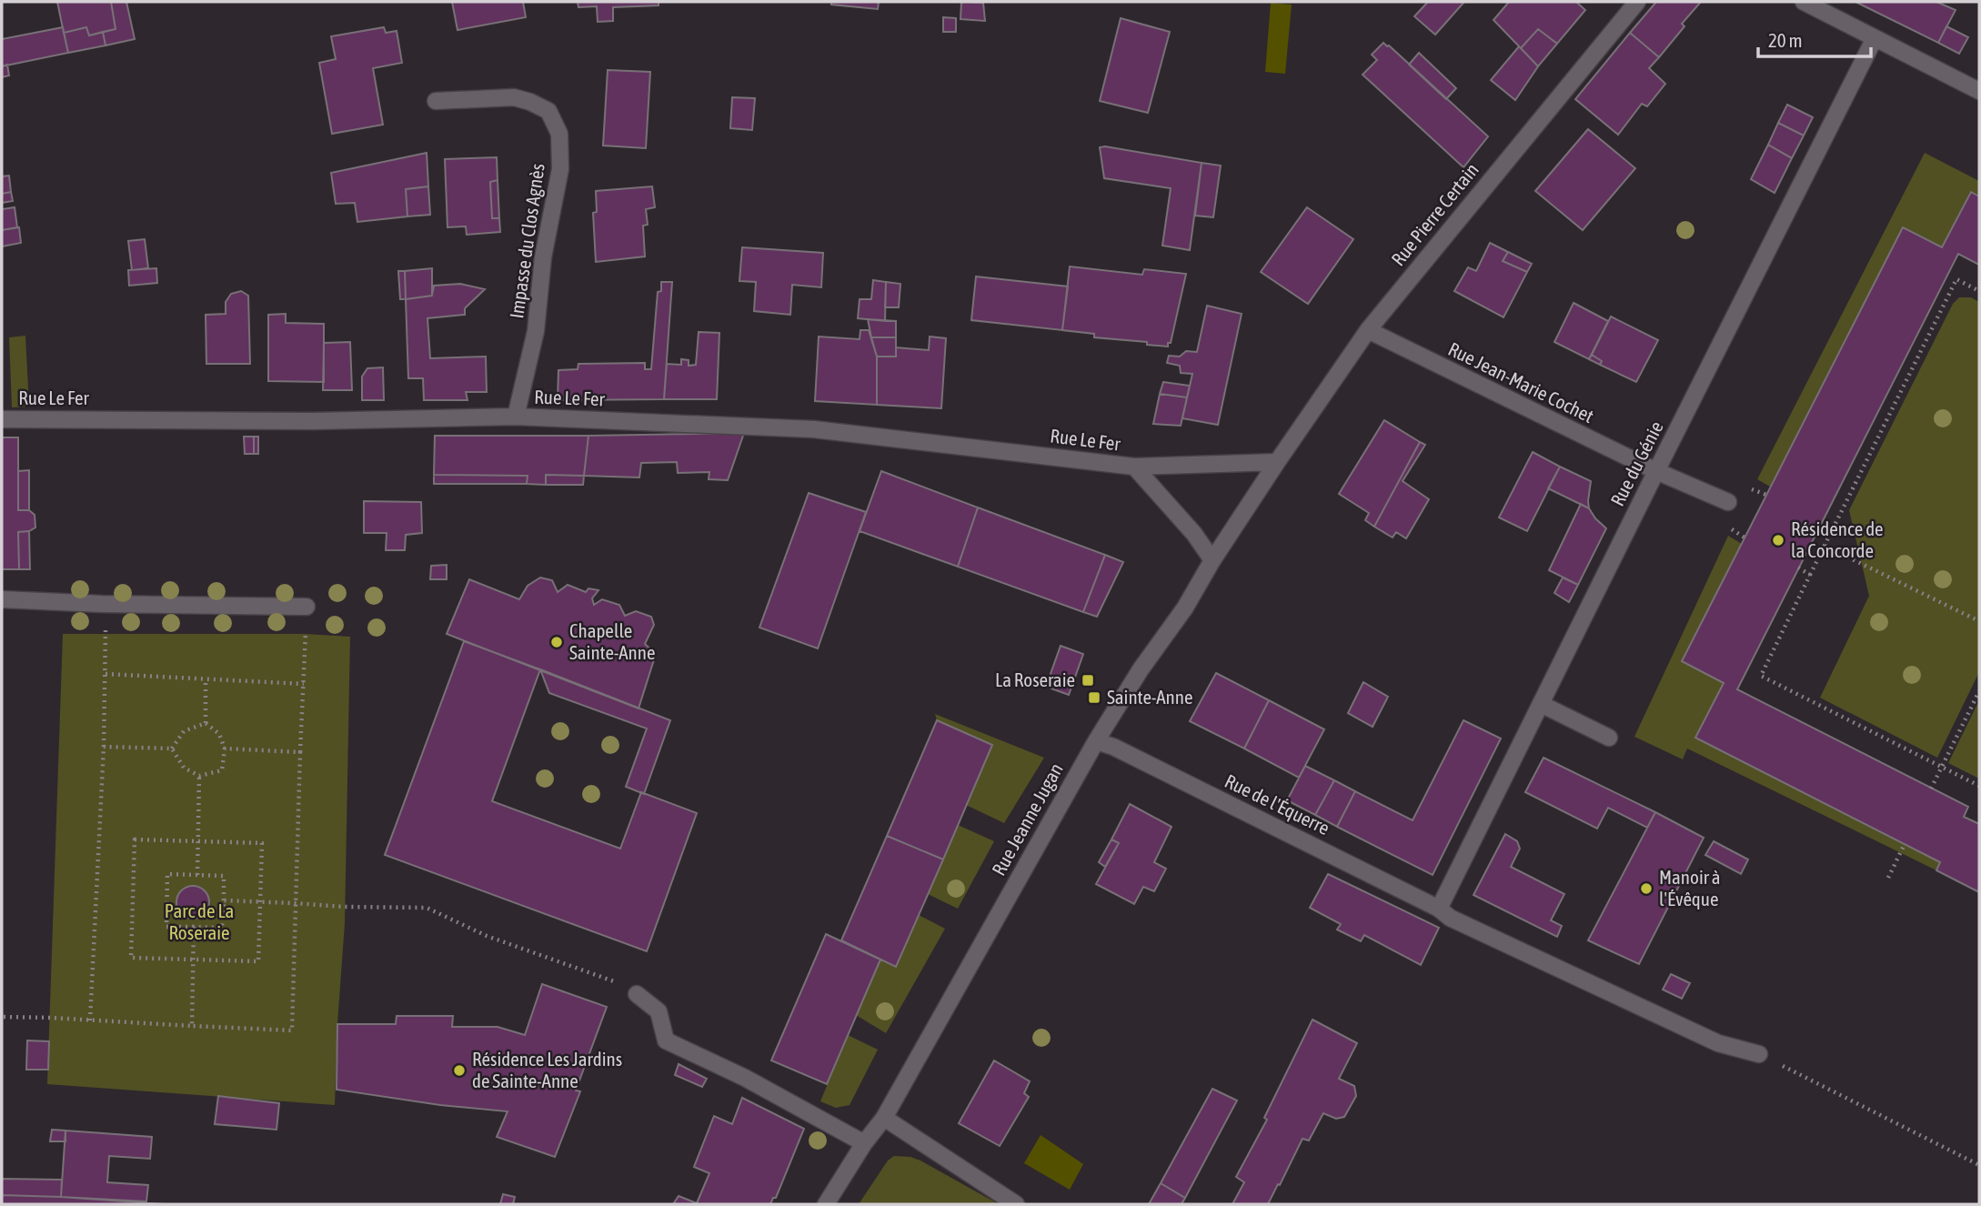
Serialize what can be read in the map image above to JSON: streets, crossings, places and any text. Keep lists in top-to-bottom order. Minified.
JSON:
{"streets":{"street":["Rue Pierre Certain","Impasse du Clos Agnès","Rue Jean-Marie Cochet","Rue Le Fer","Rue du Génie","Rue de l'Équerre","Rue Jeanne Jugan"]},"crossings":[["Rue Pierre Certain","Rue Jean-Marie Cochet"],["Rue Pierre Certain","Rue Le Fer"],["Rue Pierre Certain","Rue Jeanne Jugan"],["Impasse du Clos Agnès","Rue Le Fer"],["Rue Jean-Marie Cochet","Rue du Génie"],["Rue Le Fer","Rue Jeanne Jugan"],["Rue du Génie","Rue de l'Équerre"],["Rue de l'Équerre","Rue Jeanne Jugan"]],"parks":["Parc de La Roseraie"],"places":{"other":["Résidence de la Concorde","Chapelle Sainte-Anne","Manoir à l'Évêque","Résidence Les Jardins de Sainte-Anne"],"transit":["La Roseraie","Sainte-Anne"]},"scale_bar":"20 m"}
